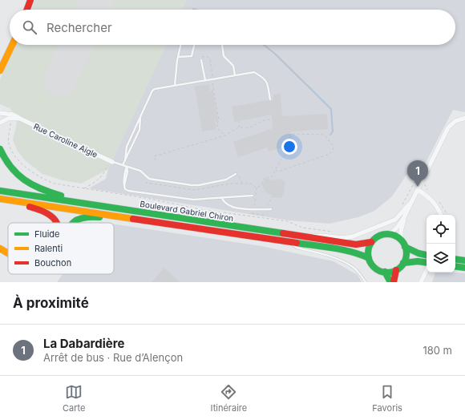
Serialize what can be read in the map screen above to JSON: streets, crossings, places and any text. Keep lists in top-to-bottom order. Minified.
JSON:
{"streets":{"main road":["Boulevard Gabriel Chiron"],"street":["Rue Caroline Aigle"]},"legend":["Fluide","Ralenti","Bouchon"],"page":{"search":"Rechercher","pins":"1","heading":"À proximité","list":[{"mark":"1","name":"La Dabardière","note":"Arrêt de bus · Rue d’Alençon","value":"180 m"}],"nav":["Carte","Itinéraire","Favoris"]}}
